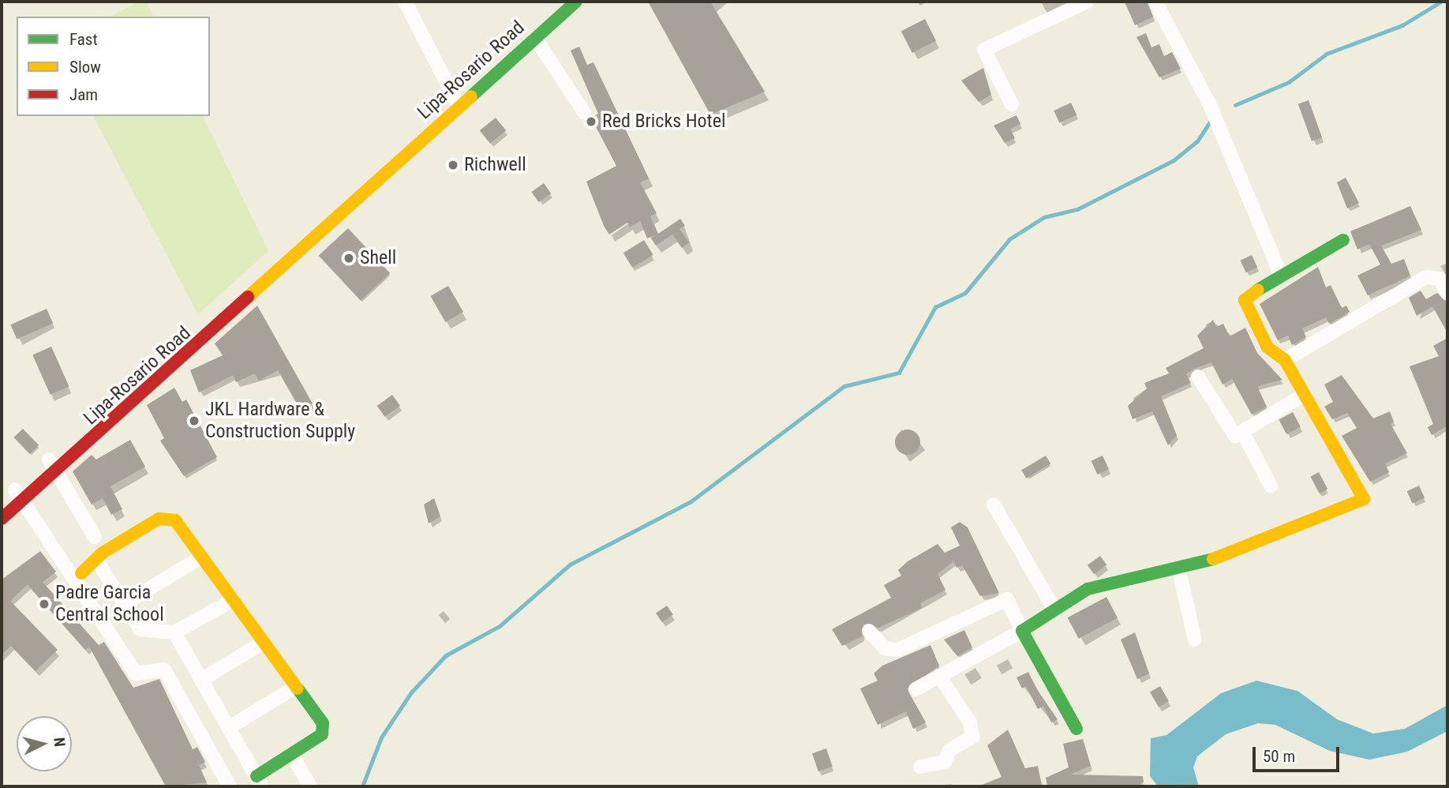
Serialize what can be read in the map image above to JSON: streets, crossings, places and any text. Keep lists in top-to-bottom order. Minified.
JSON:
{"streets":{"street":["Lipa-Rosario Road"]},"places":["Red Bricks Hotel","Richwell","Shell","JKL Hardware & Construction Supply","Padre Garcia Central School"],"legend":["Fast","Slow","Jam"],"scale_bar":"50 m","north":"right"}
